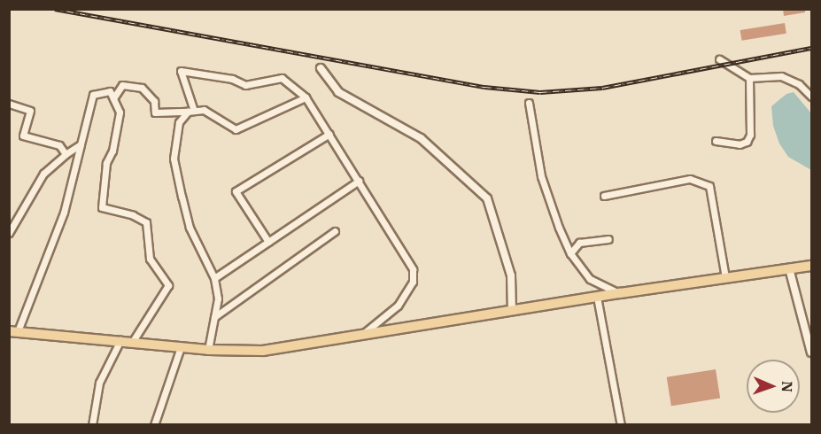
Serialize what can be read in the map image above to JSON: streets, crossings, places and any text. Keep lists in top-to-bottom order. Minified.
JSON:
{"north":"right"}
